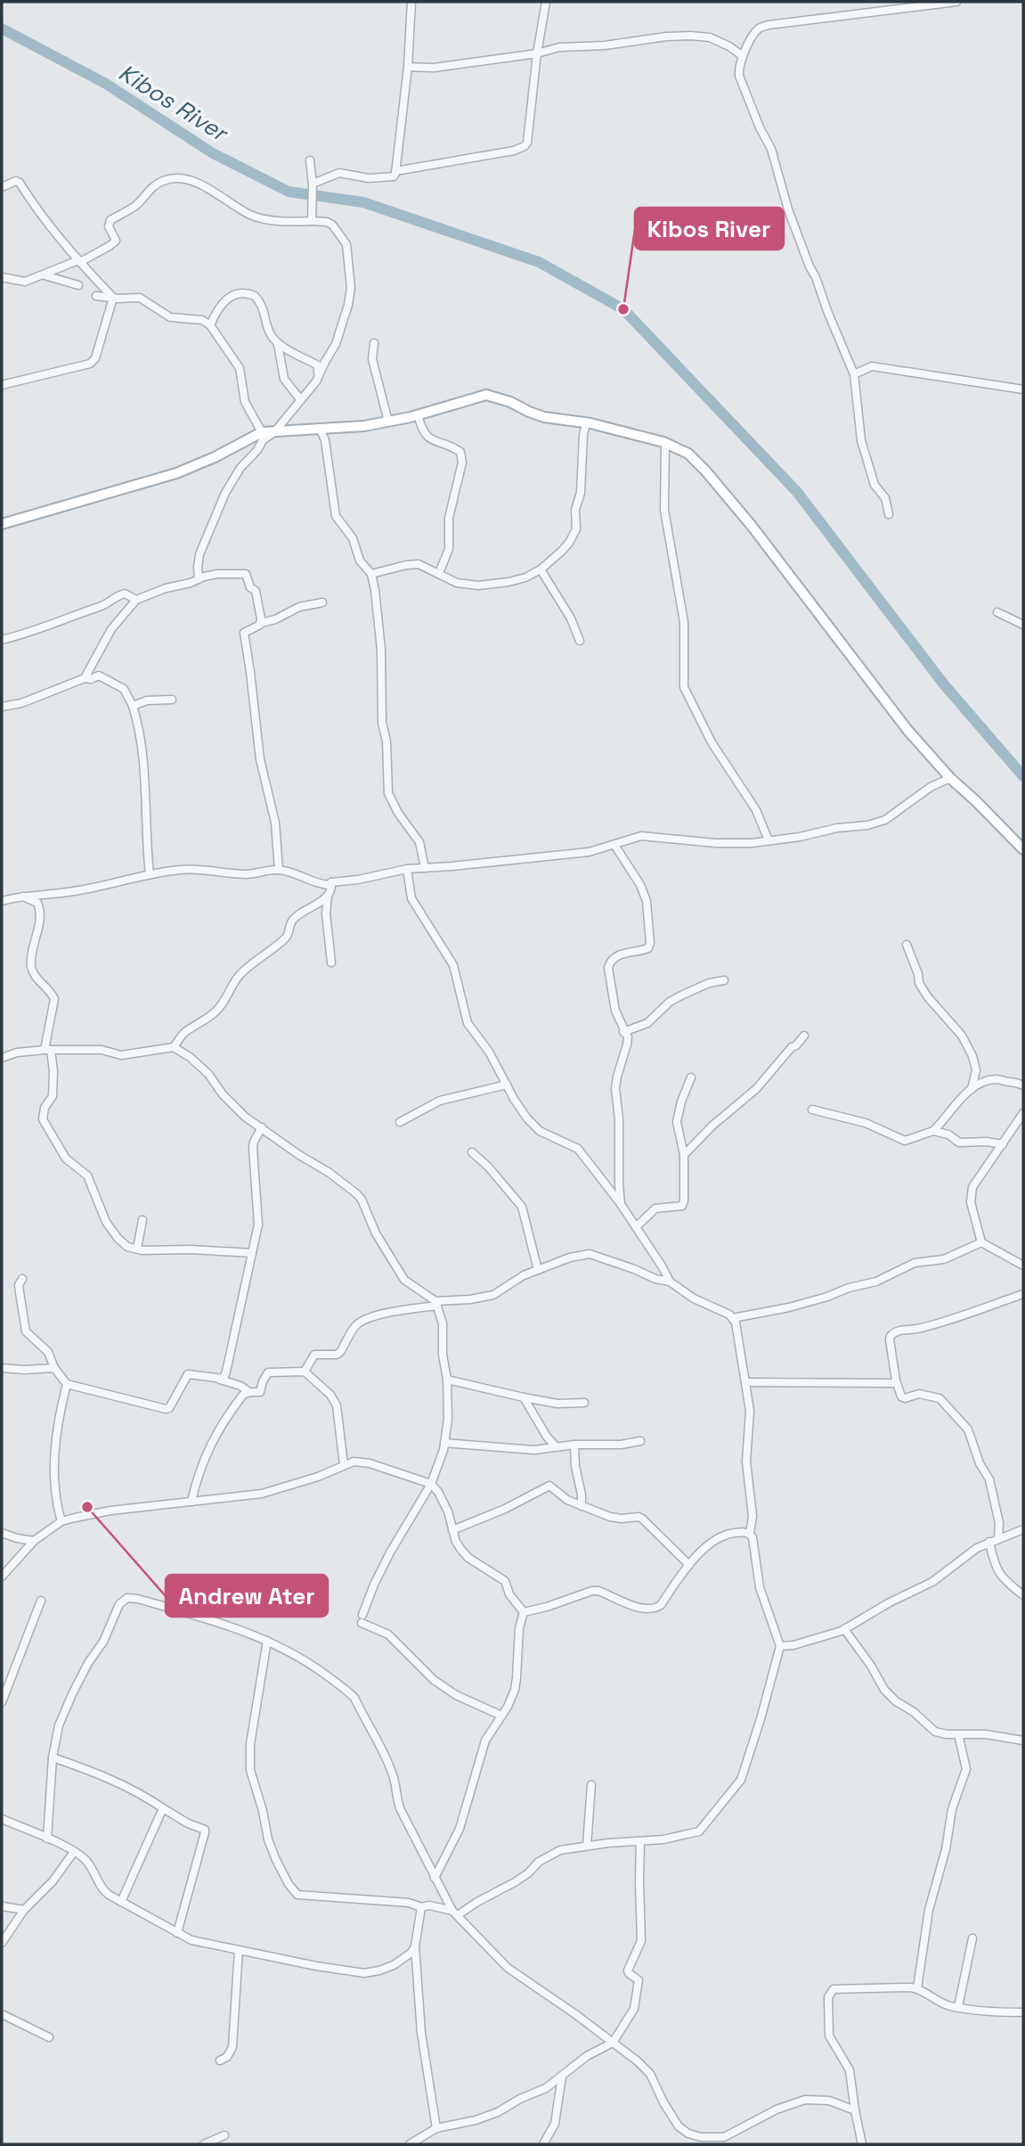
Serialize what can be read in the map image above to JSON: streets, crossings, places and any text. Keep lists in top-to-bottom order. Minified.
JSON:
{"water":["Kibos River"],"places":["Kibos River","Andrew Ater"]}
